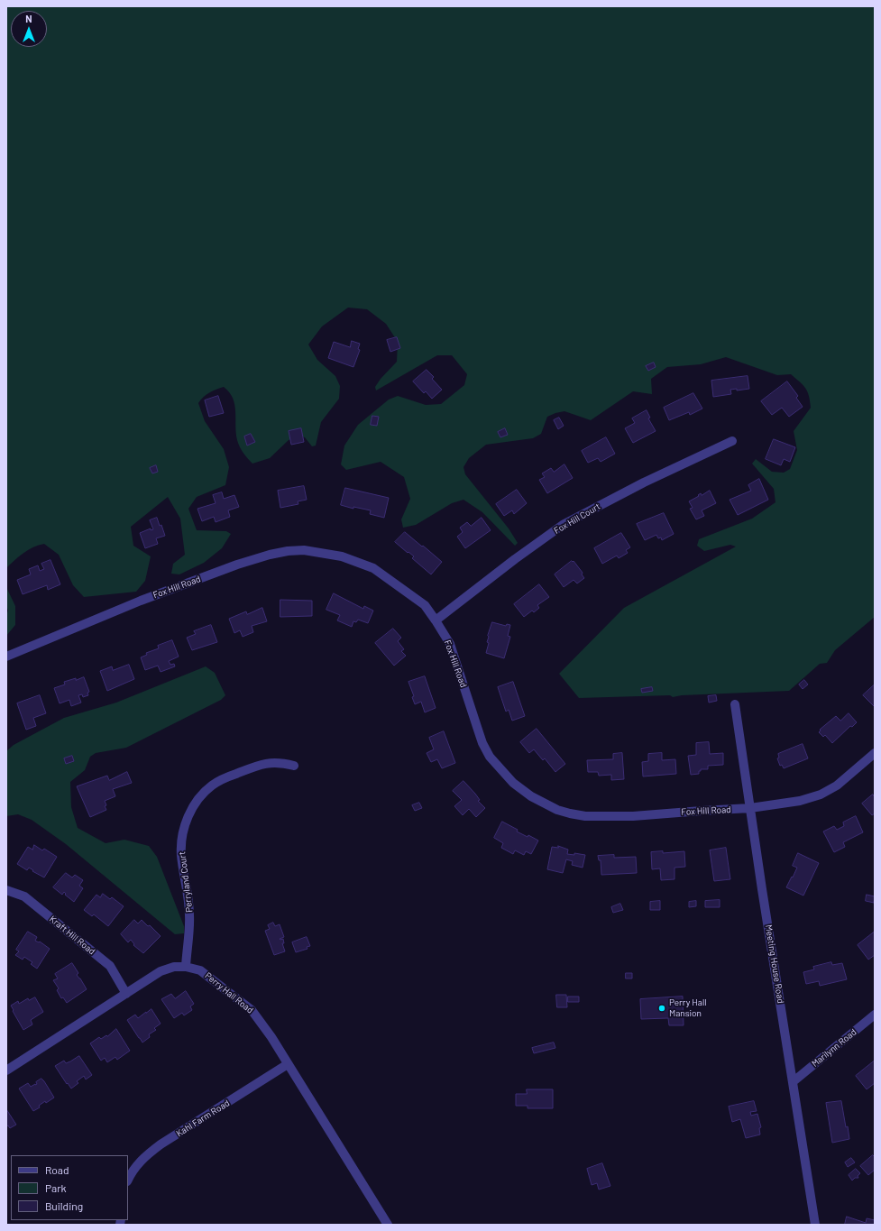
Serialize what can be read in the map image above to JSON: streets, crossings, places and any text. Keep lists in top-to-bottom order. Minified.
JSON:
{"streets":{"street":["Fox Hill Court","Fox Hill Road","Perryland Court","Kraft Hill Road","Meeting House Road","Perry Hall Road","Marilynn Road","Kahl Farm Road"]},"crossings":[["Fox Hill Court","Fox Hill Road"],["Fox Hill Road","Meeting House Road"],["Perryland Court","Perry Hall Road"],["Kraft Hill Road","Perry Hall Road"],["Meeting House Road","Marilynn Road"],["Perry Hall Road","Kahl Farm Road"]],"places":["Perry Hall Mansion"],"legend":["Road","Park","Building"],"north":"top"}
